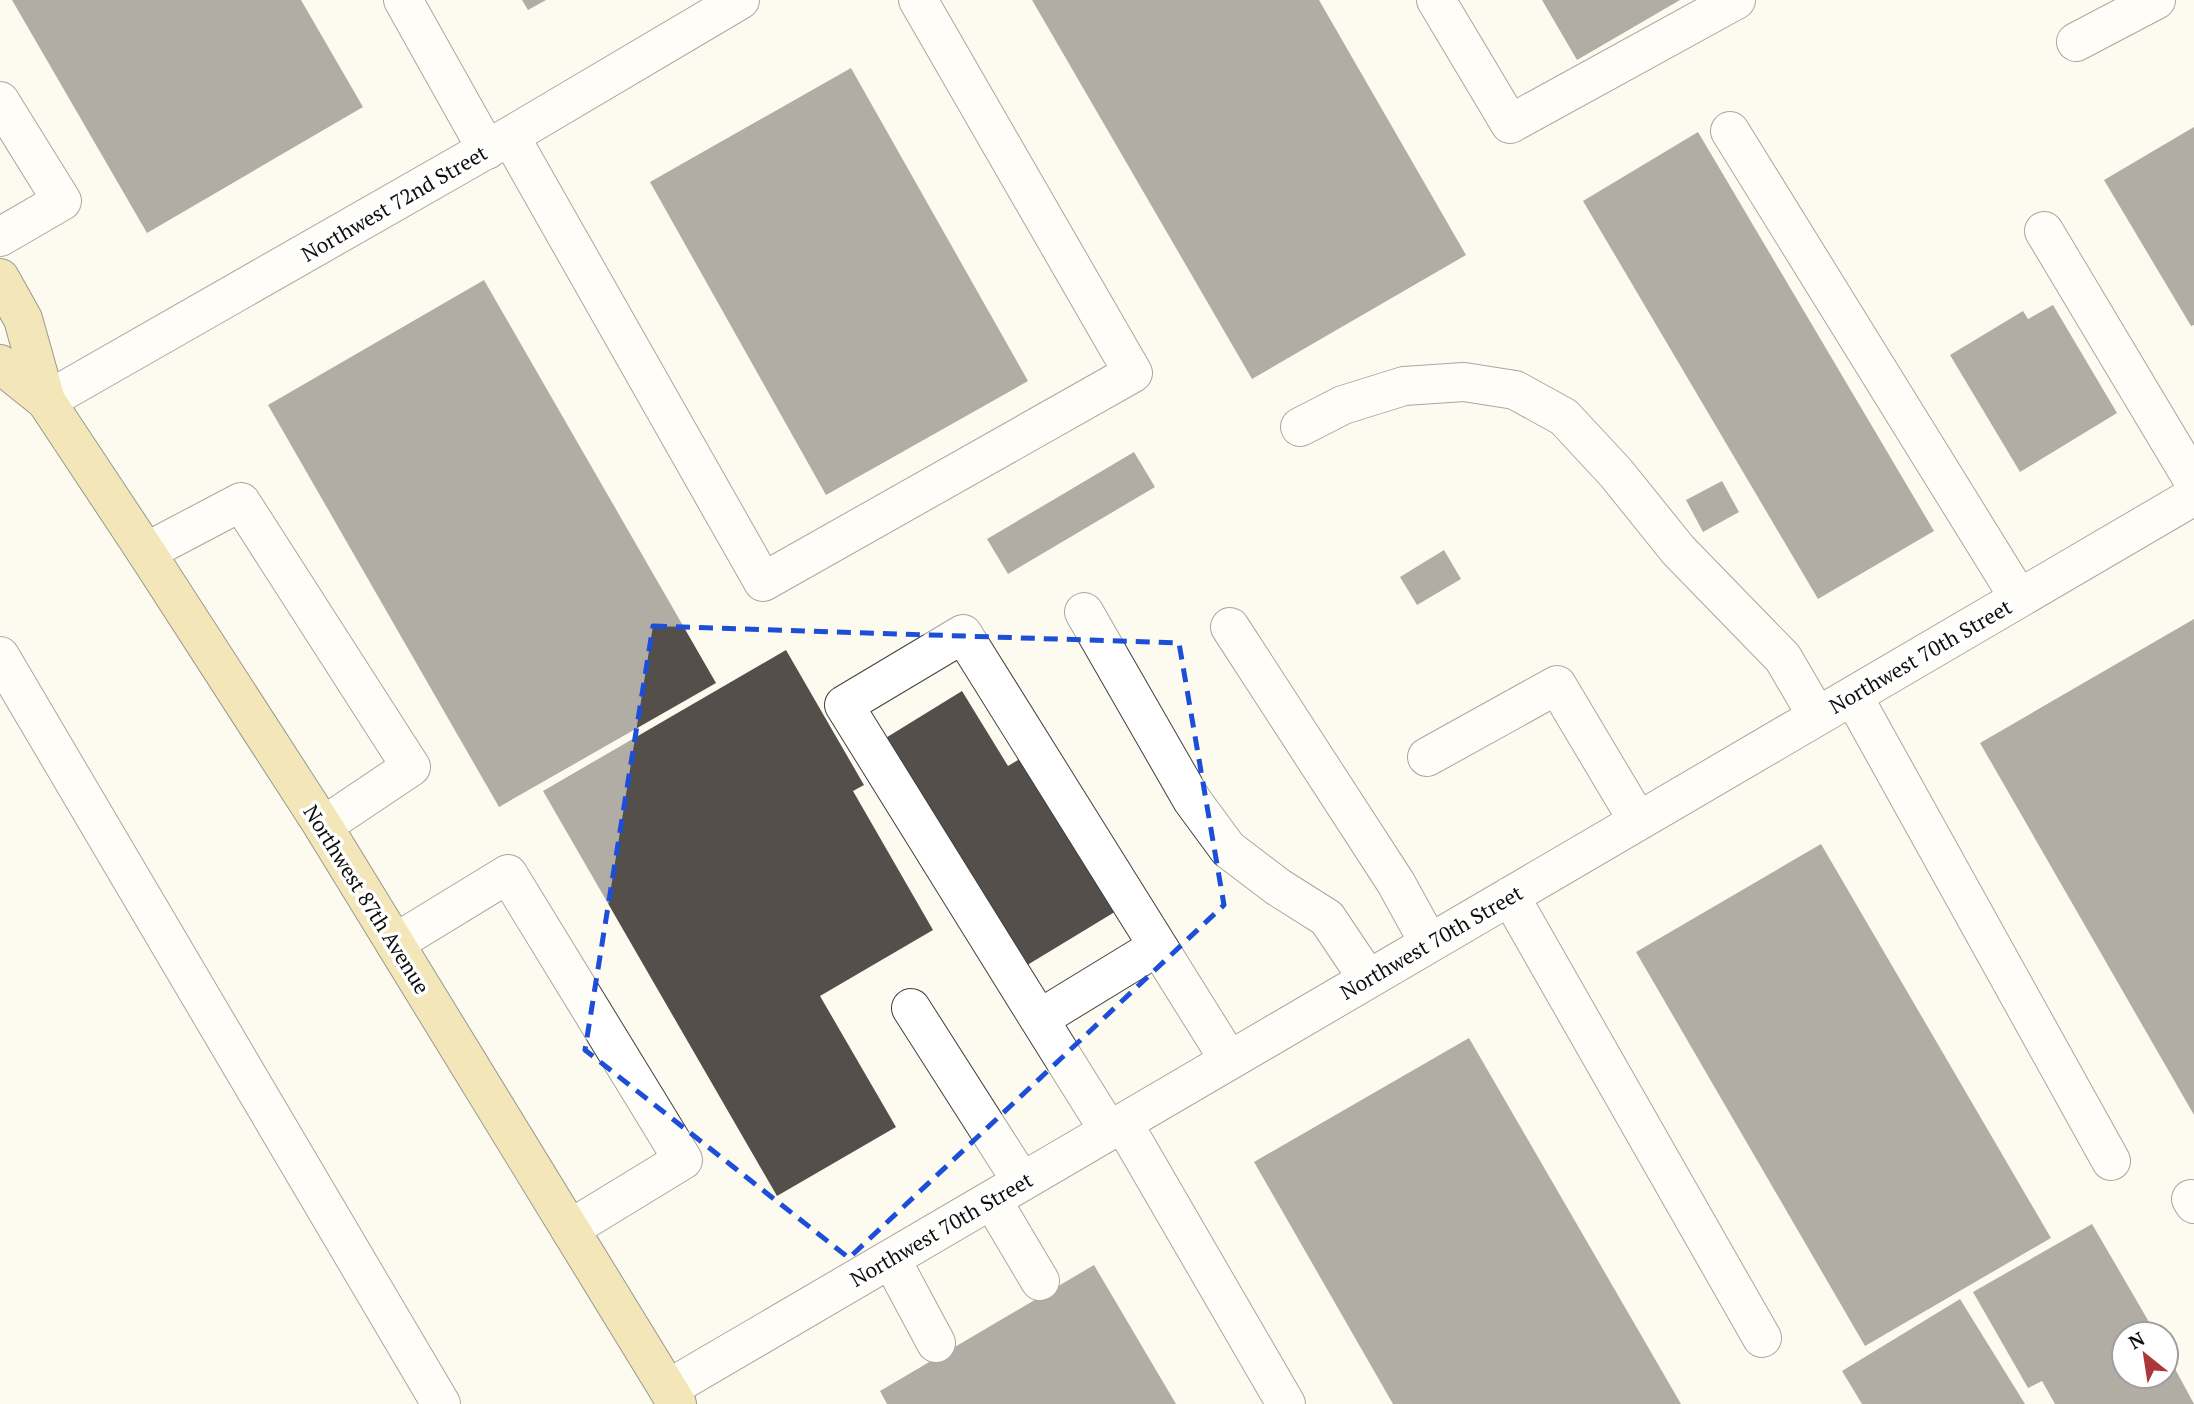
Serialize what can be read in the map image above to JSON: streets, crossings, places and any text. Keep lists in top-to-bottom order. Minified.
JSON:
{"streets":{"main road":["Northwest 87th Avenue"],"street":["Northwest 72nd Street","Northwest 70th Street"]},"crossings":[["Northwest 72nd Street","Northwest 87th Avenue"],["Northwest 70th Street","Northwest 87th Avenue"]],"north":"top left"}
